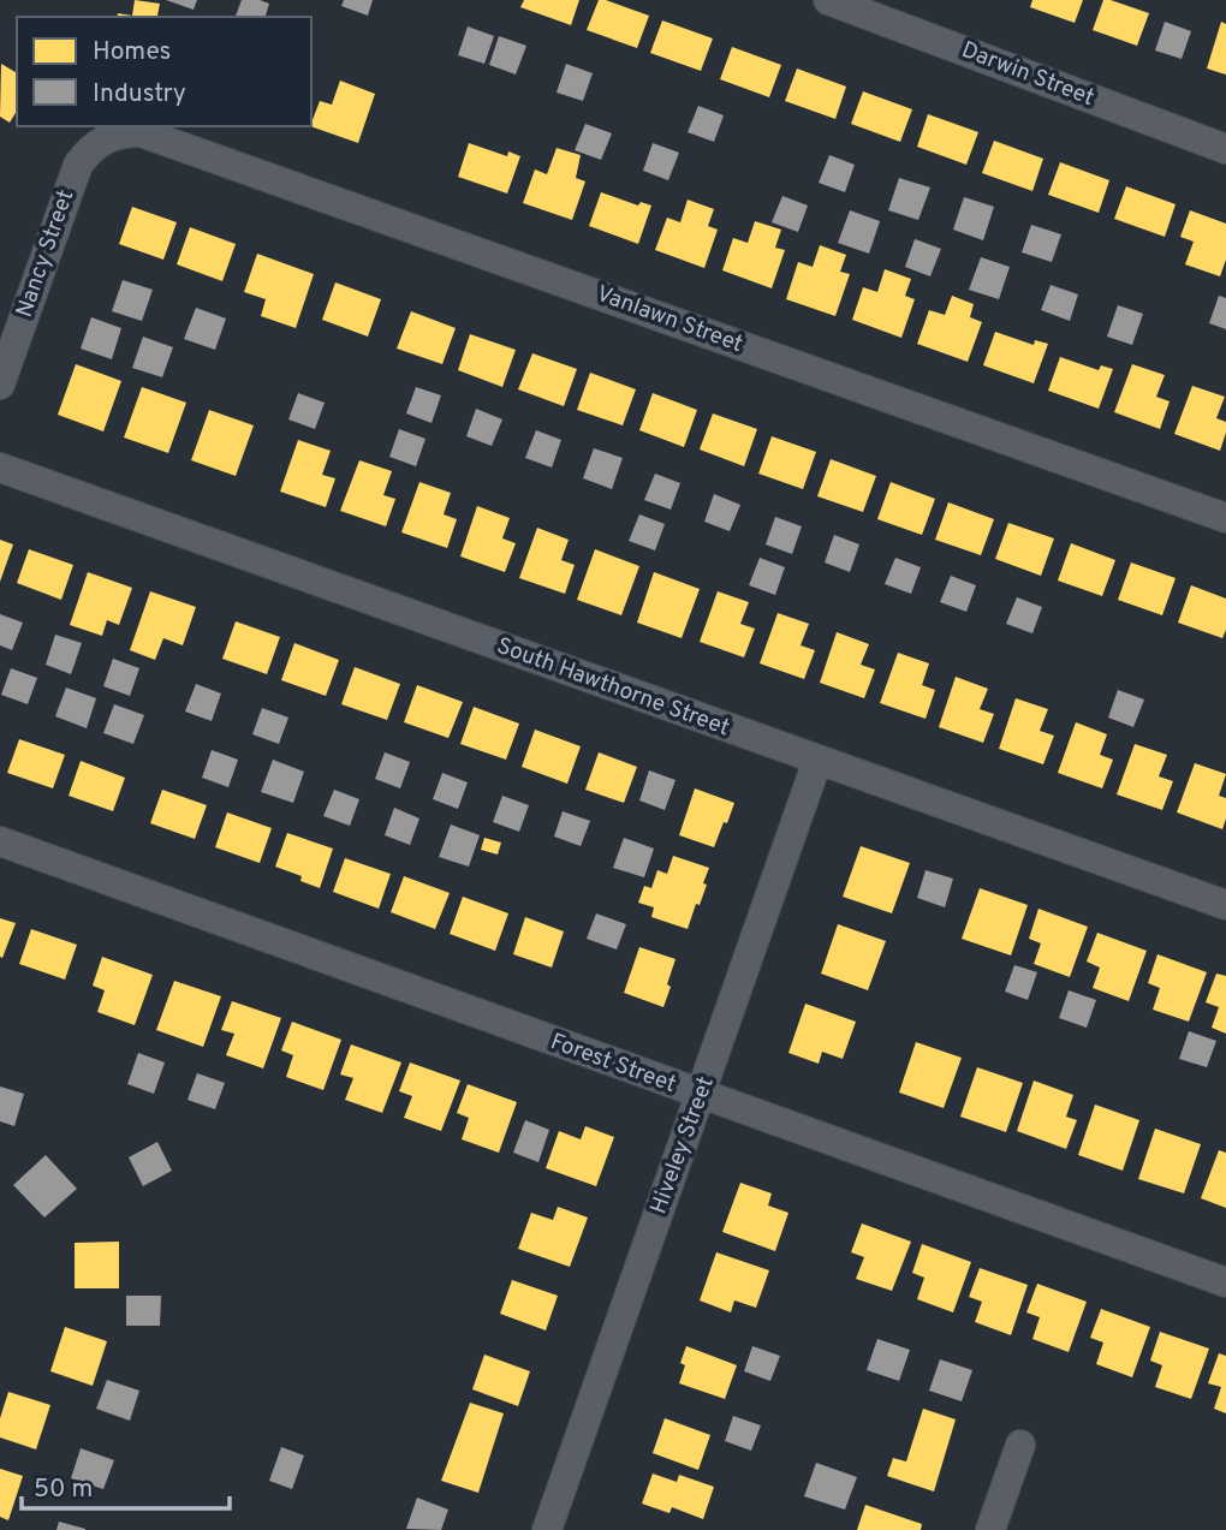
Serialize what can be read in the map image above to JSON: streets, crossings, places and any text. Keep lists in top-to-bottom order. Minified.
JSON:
{"streets":{"street":["Darwin Street","Nancy Street","Vanlawn Street","South Hawthorne Street","Forest Street","Hiveley Street"]},"crossings":[["Nancy Street","Vanlawn Street"],["South Hawthorne Street","Hiveley Street"],["Forest Street","Hiveley Street"]],"legend":["Homes","Industry"],"scale_bar":"50 m"}
